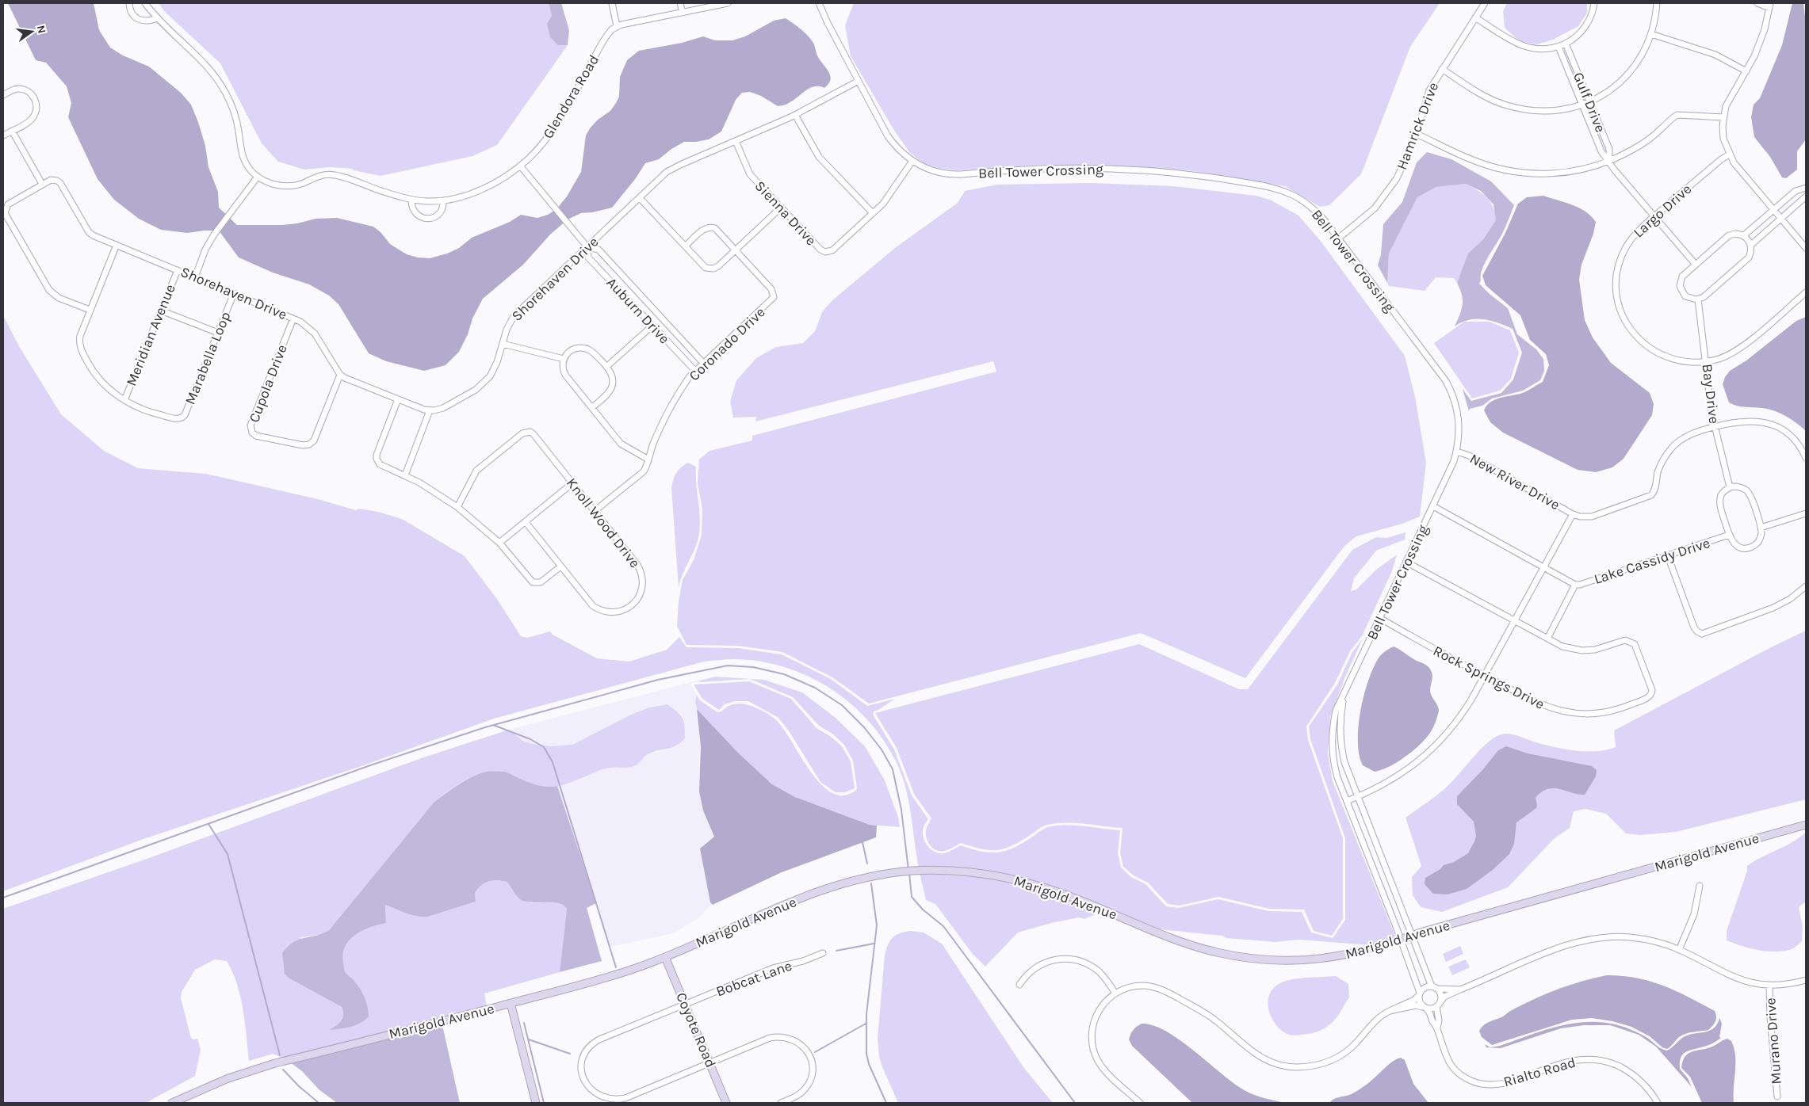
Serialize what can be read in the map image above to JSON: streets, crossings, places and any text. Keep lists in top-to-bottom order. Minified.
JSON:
{"streets":{"main road":["Marigold Avenue","Coyote Road"],"street":["Glendora Road","Gulf Drive","Hamrick Drive","Bell Tower Crossing","Largo Drive","Sienna Drive","Shorehaven Drive","Auburn Drive","Meridian Avenue","Coronado Drive","Marabella Loop","Cupola Drive","Bay Drive","New River Drive","Knoll Wood Drive","Lake Cassidy Drive","Rock Springs Drive","Bobcat Lane","Murano Drive","Rialto Road"]},"crossings":[["Glendora Road","Auburn Drive"],["Gulf Drive","Largo Drive"],["Hamrick Drive","Bell Tower Crossing"],["Bell Tower Crossing","Sienna Drive"],["Bell Tower Crossing","Shorehaven Drive"],["Bell Tower Crossing","New River Drive"],["Bell Tower Crossing","Rock Springs Drive"],["Bell Tower Crossing","Marigold Avenue"],["Bell Tower Crossing","Rialto Road"],["Largo Drive","Bay Drive"],["Sienna Drive","Shorehaven Drive"],["Shorehaven Drive","Auburn Drive"],["Shorehaven Drive","Meridian Avenue"],["Shorehaven Drive","Marabella Loop"],["Shorehaven Drive","Cupola Drive"],["Auburn Drive","Coronado Drive"],["Meridian Avenue","Marabella Loop"],["Coronado Drive","Knoll Wood Drive"],["Marigold Avenue","Coyote Road"],["Bobcat Lane","Coyote Road"]],"north":"right"}
